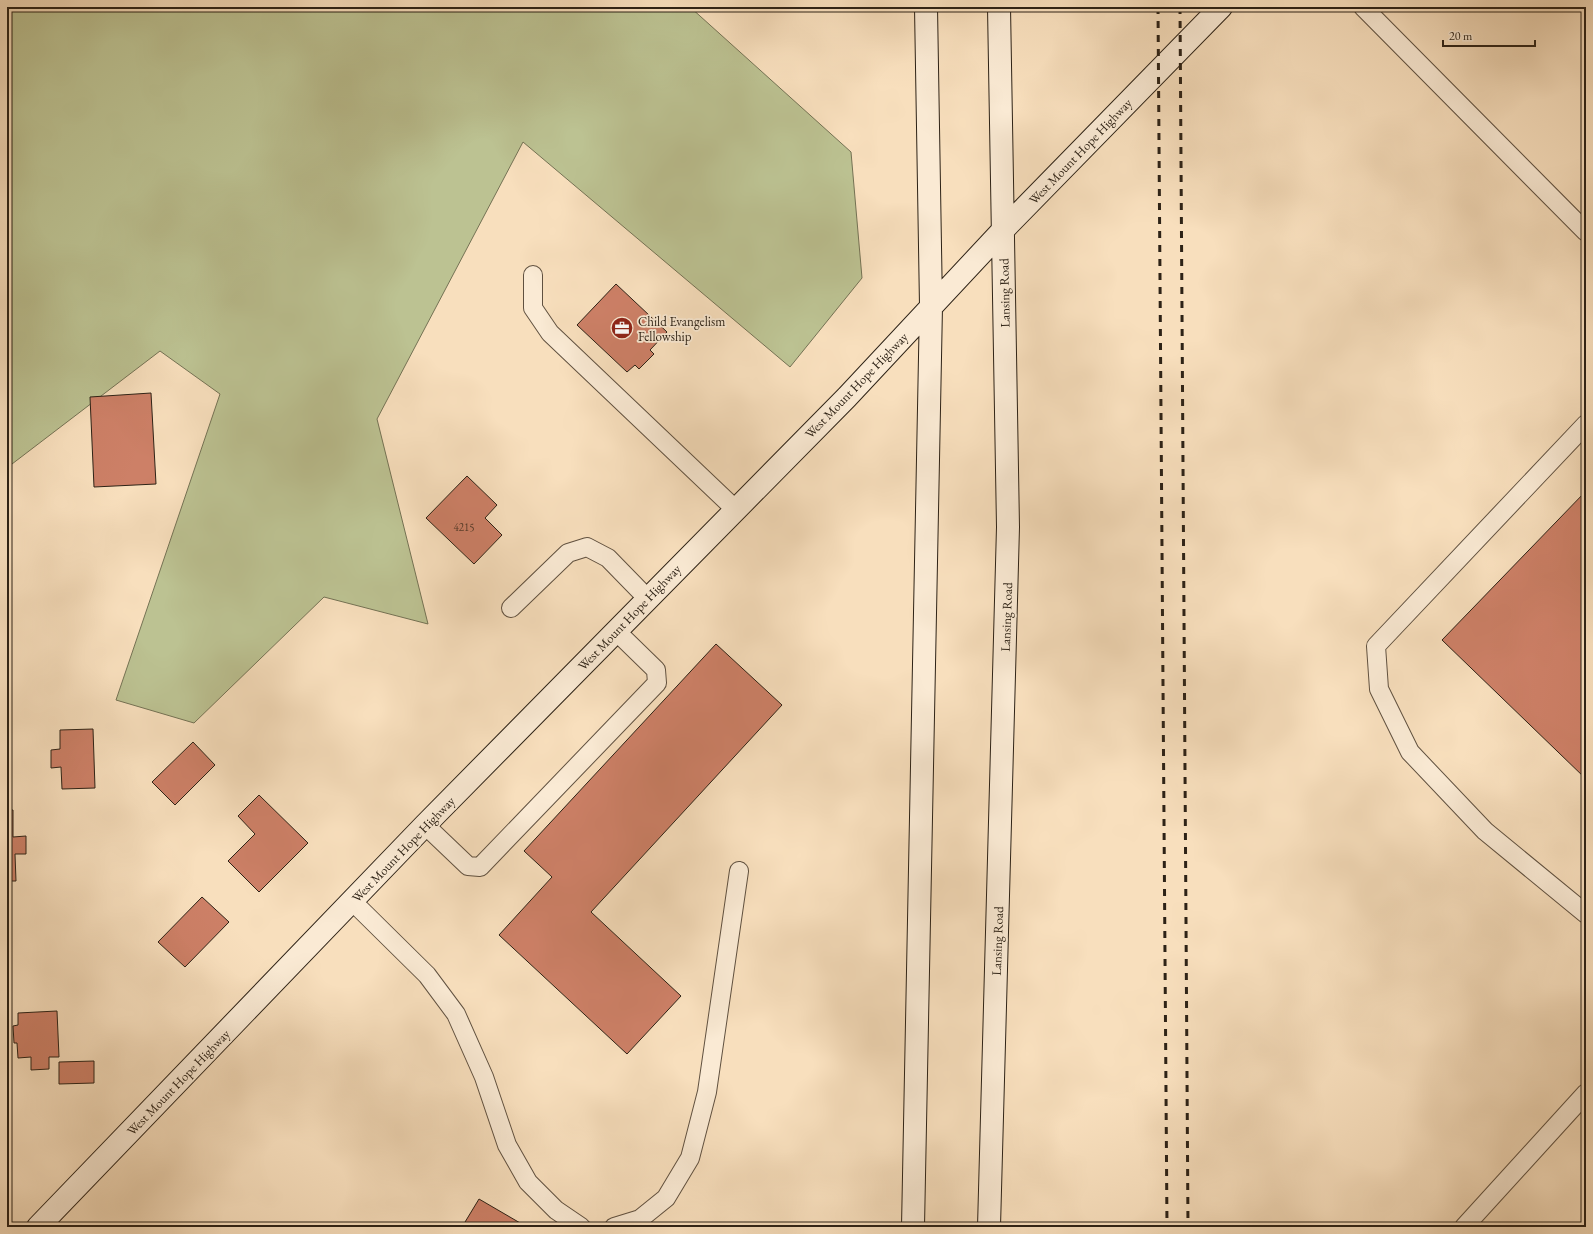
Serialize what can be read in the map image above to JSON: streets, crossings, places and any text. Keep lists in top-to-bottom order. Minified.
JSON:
{"streets":{"main road":["West Mount Hope Highway","Lansing Road"]},"crossings":[["West Mount Hope Highway","Lansing Road"]],"places":{"office":["Child Evangelism Fellowship"]},"house_numbers":["4215"],"scale_bar":"20 m"}
